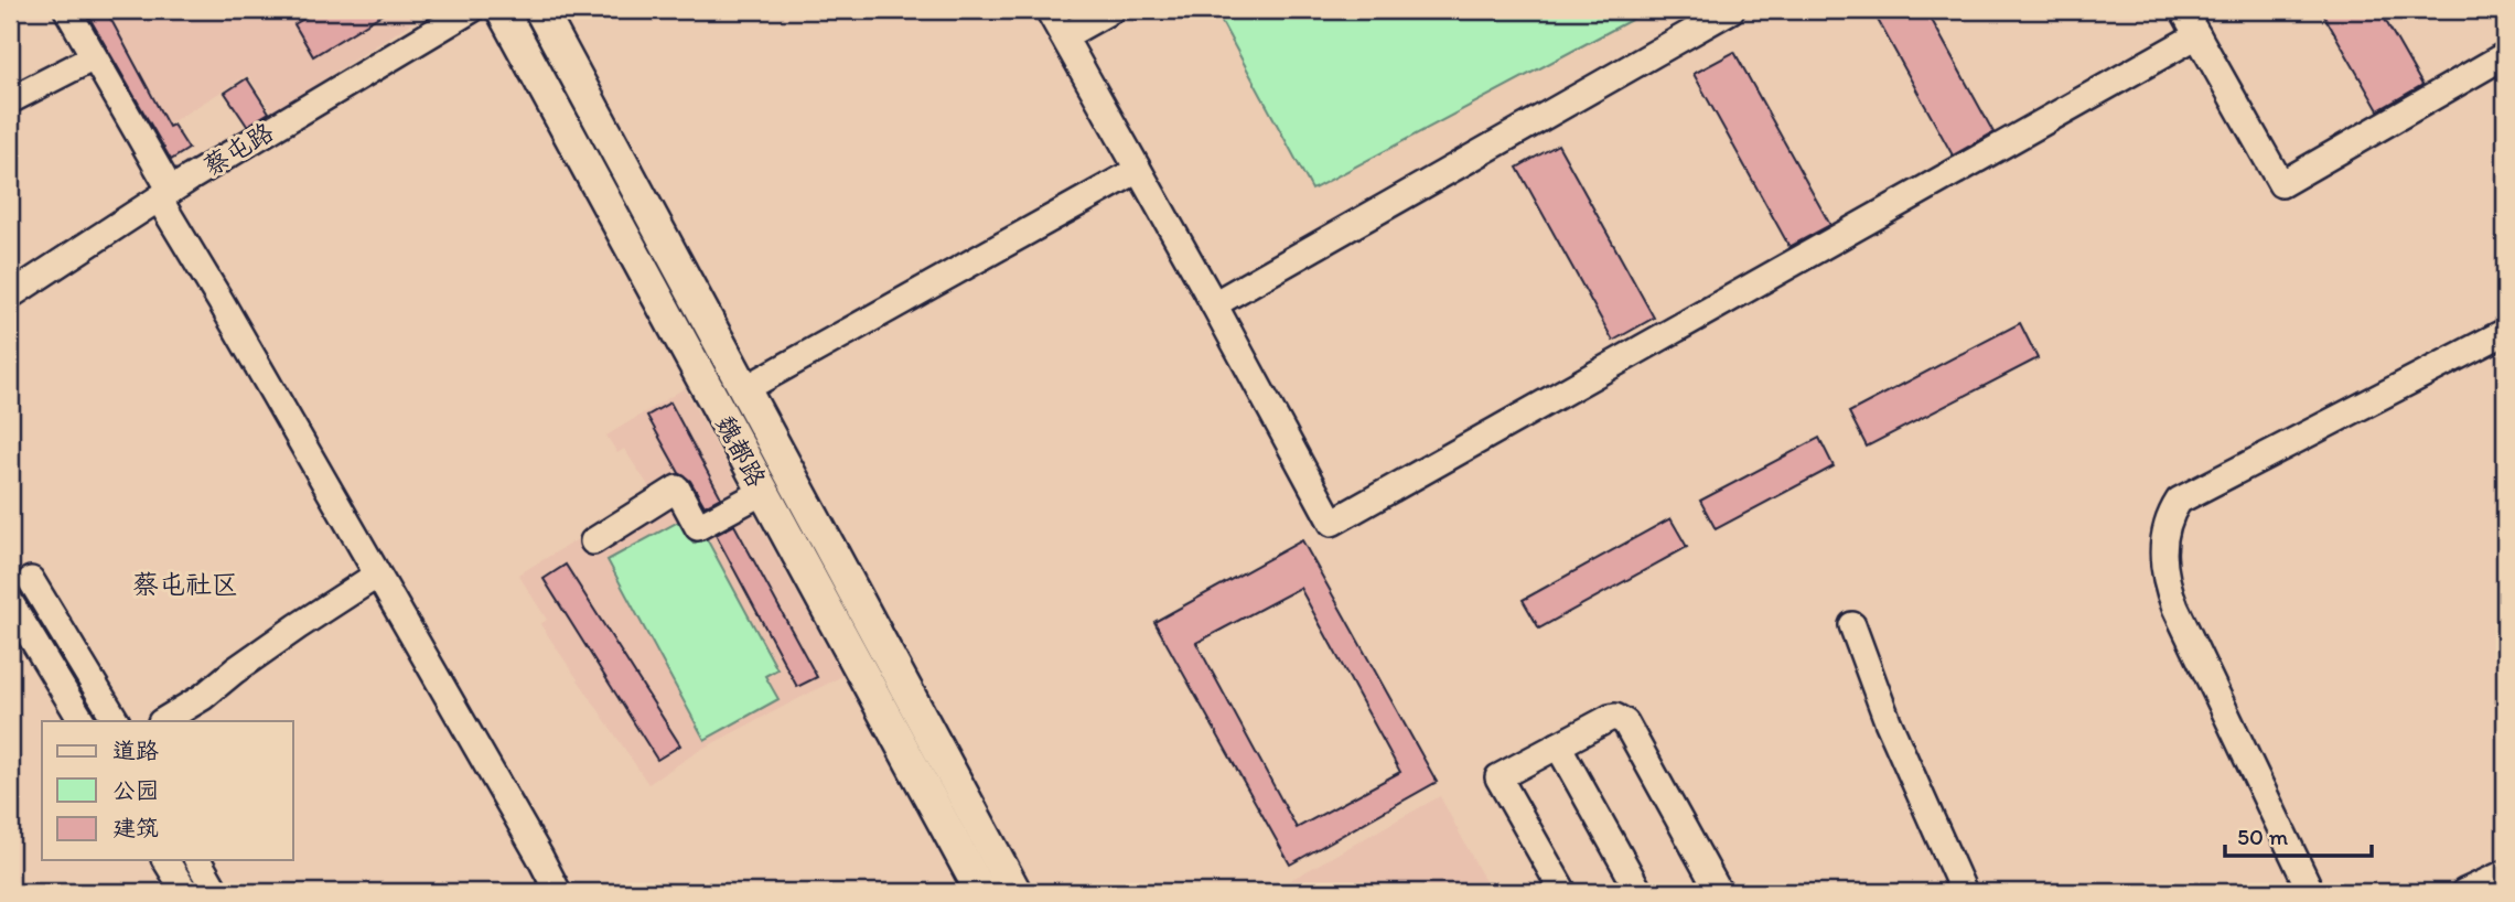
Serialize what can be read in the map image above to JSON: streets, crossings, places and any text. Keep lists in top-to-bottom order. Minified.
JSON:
{"streets":{"main road":["魏都路"],"street":["蔡屯路"]},"districts":["蔡屯社区"],"legend":["道路","公园","建筑"],"scale_bar":"50 m"}
